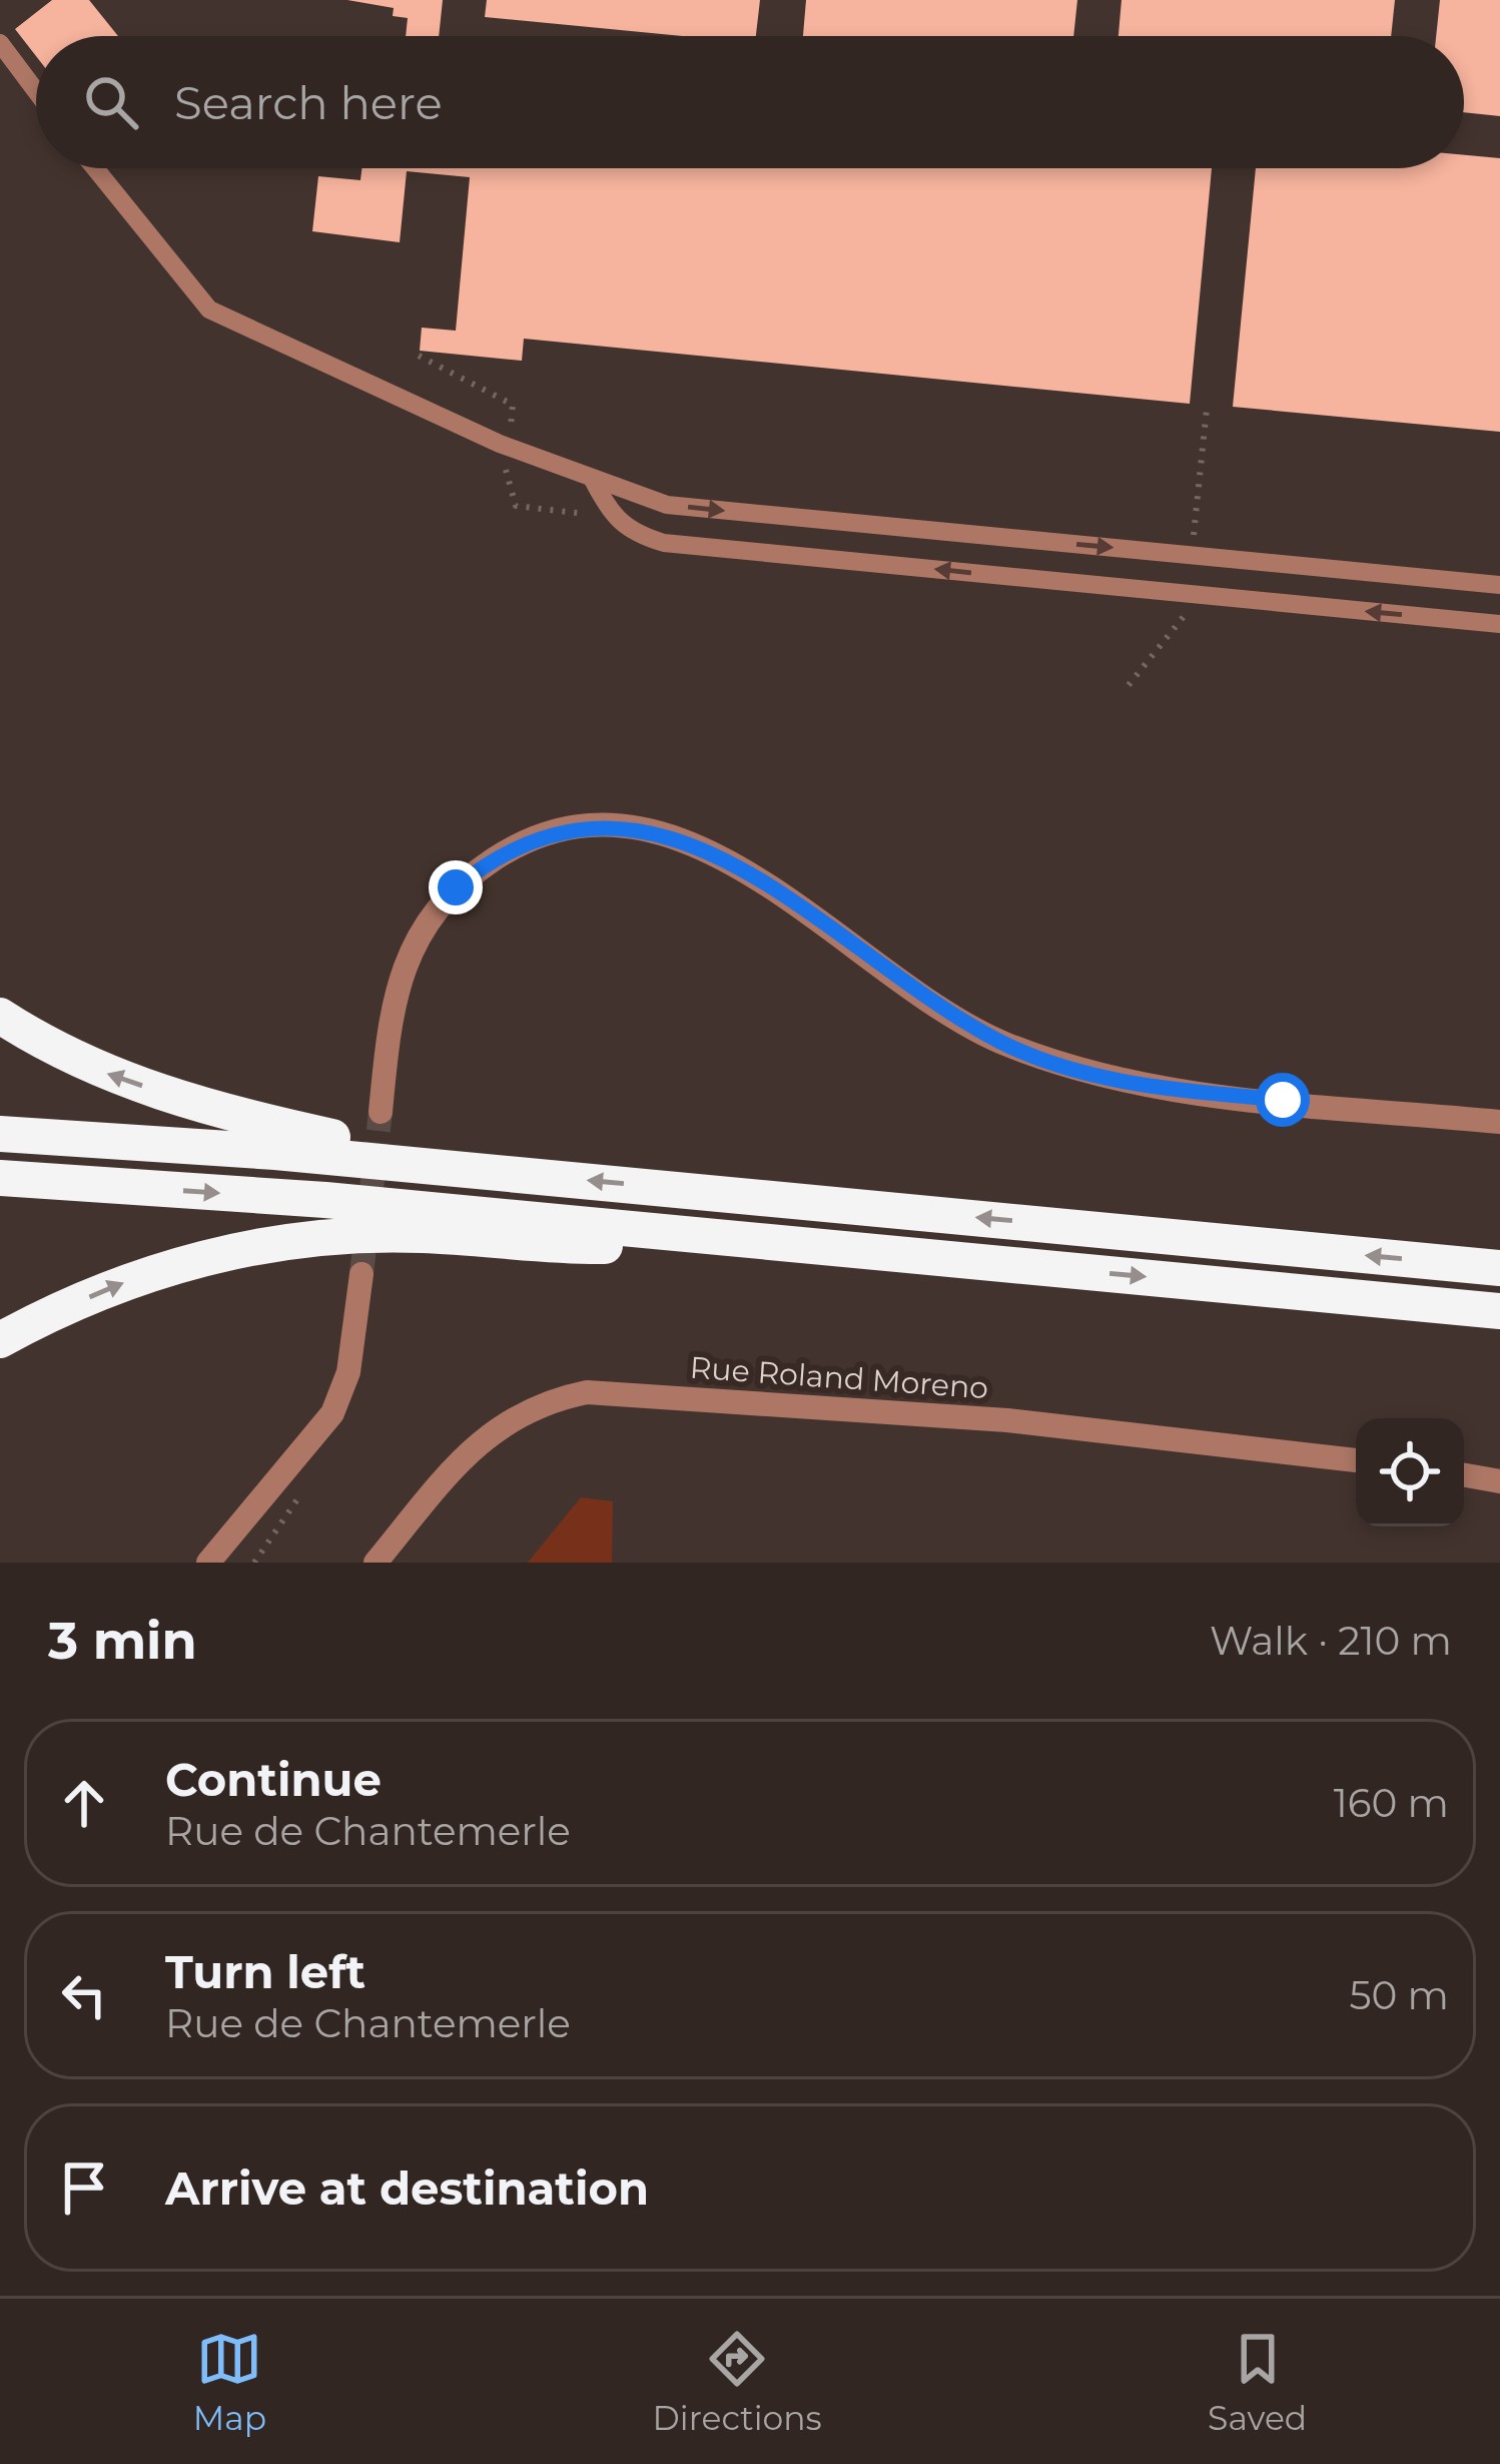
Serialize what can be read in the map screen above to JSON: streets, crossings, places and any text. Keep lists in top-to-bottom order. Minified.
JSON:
{"streets":{"street":["Rue Roland Moreno"]},"page":{"search":"Search here","heading":["3 min","Walk · 210 m"],"list":[["Continue","Rue de Chantemerle","160 m"],["Turn left","Rue de Chantemerle","50 m"],"Arrive at destination"],"nav":["Map","Directions","Saved"]}}
